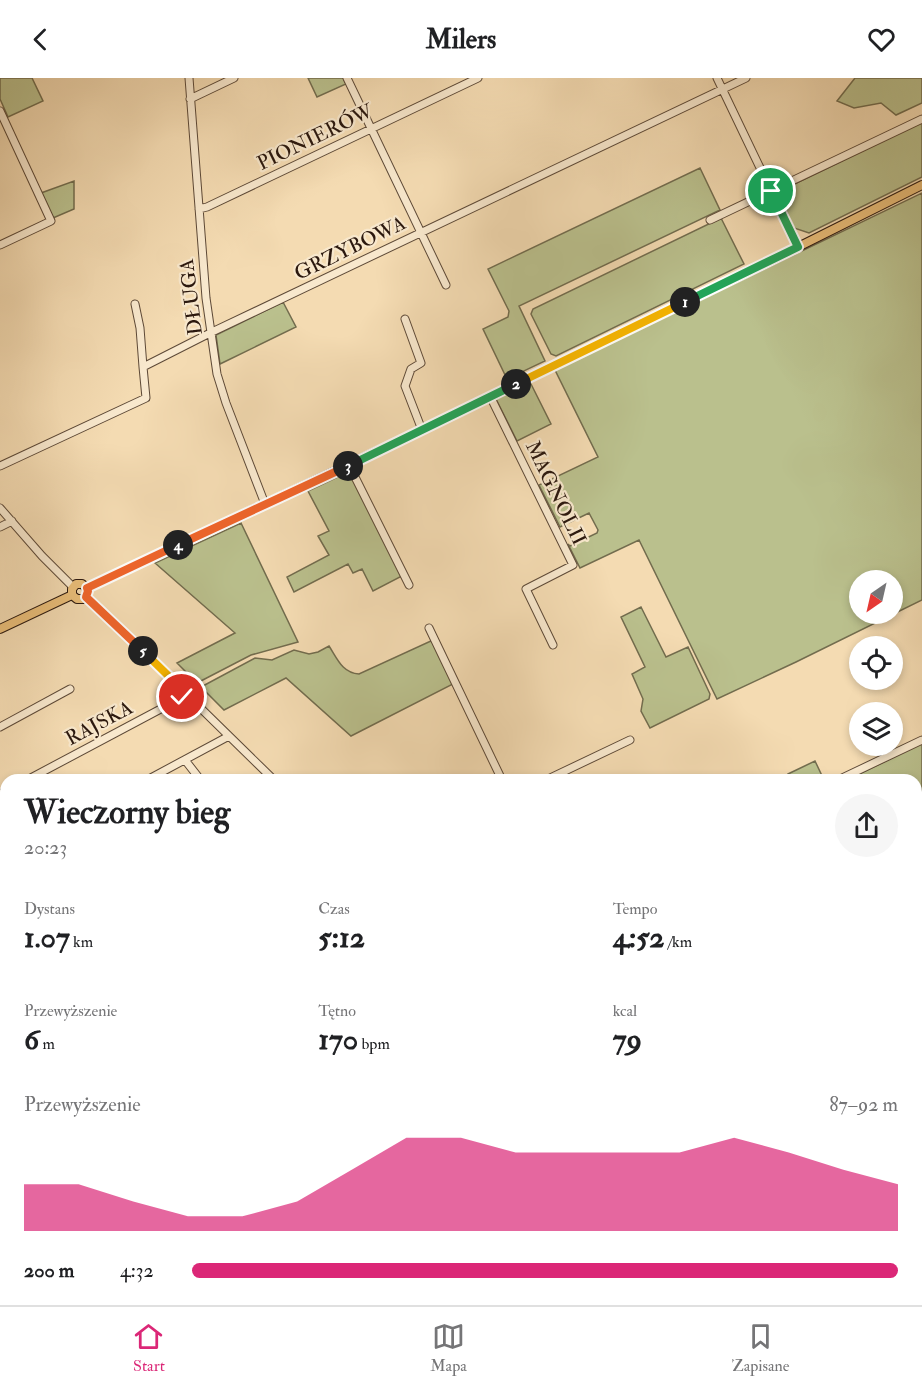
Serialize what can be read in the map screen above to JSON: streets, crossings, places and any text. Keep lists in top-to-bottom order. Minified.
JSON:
{"streets":{"street":["PIONIERÓW","GRZYBOWA","DŁUGA","MAGNOLII","RAJSKA"]},"crossings":[["PIONIERÓW","DŁUGA"],["GRZYBOWA","DŁUGA"]],"north":"bottom left","page":{"header":"Milers","pins":["1","2","3","4","5"],"heading":["Wieczorny bieg","20:23"],"stats":[["Dystans","1.07 km"],["Czas","5:12"],["Tempo","4:52 /km"],["Przewyższenie","6 m"],["Tętno","170 bpm"],["kcal","79"]],"chart":["Przewyższenie","87–92 m"],"list":[{"name":"200 m","note":"4:32"}],"tabs":["Start","Mapa","Zapisane"]}}
